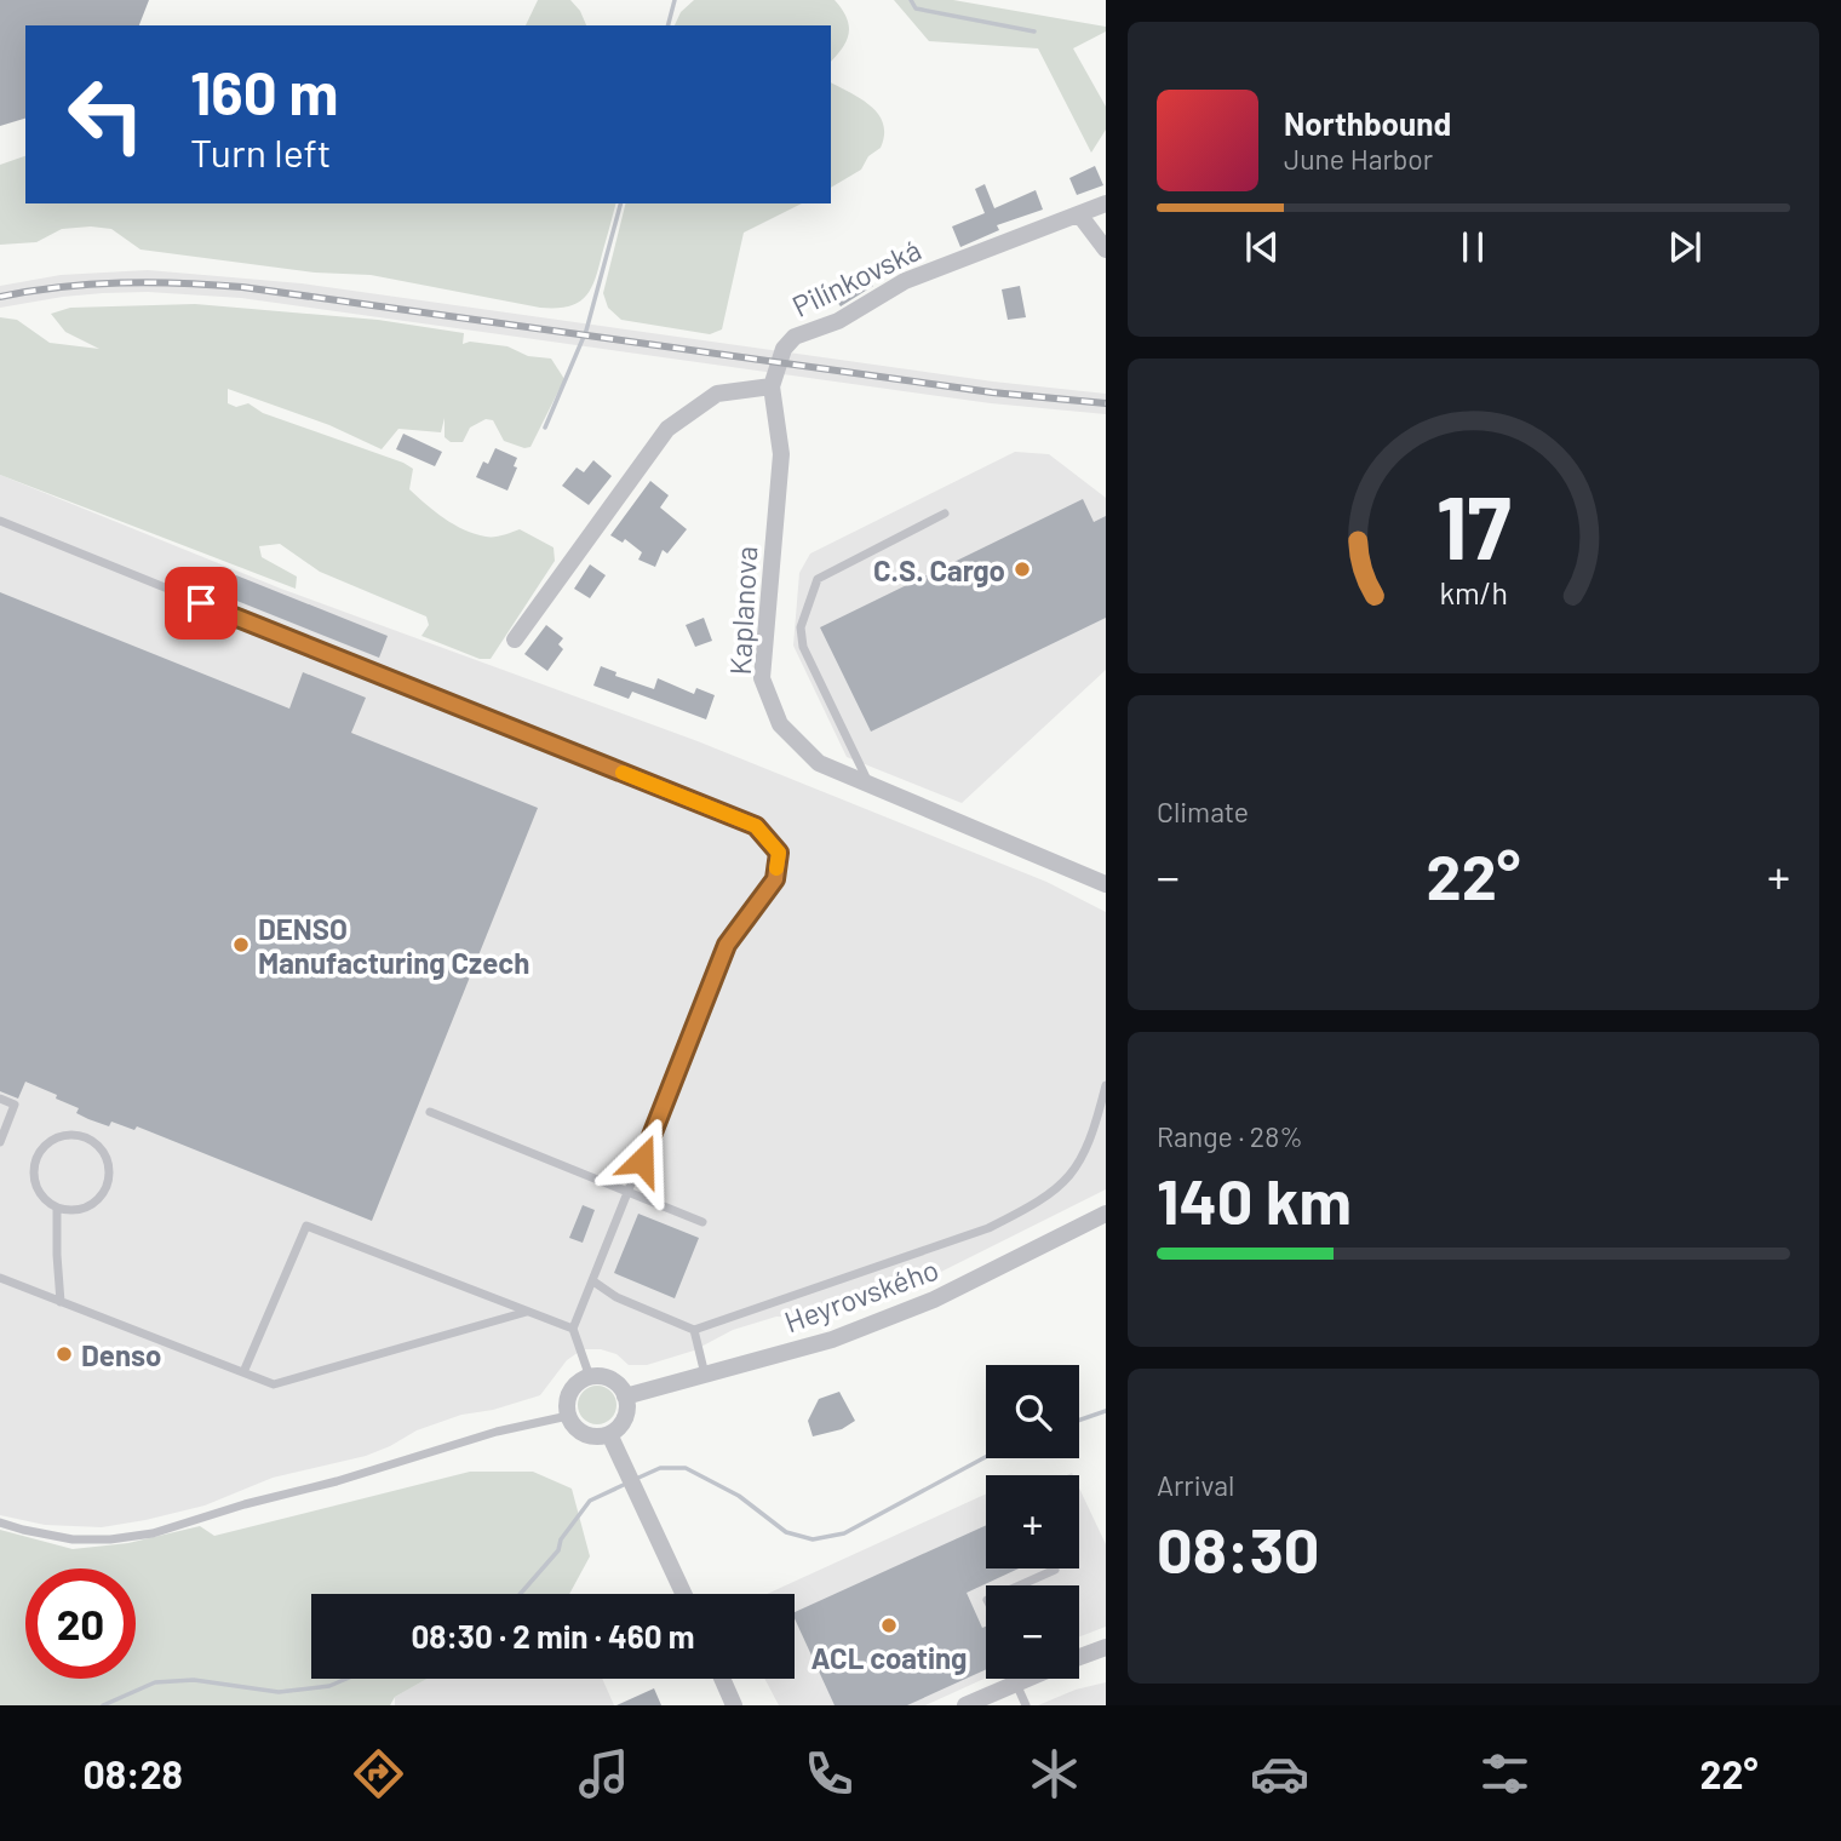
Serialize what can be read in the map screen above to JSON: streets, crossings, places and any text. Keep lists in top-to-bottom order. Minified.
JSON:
{"streets":{"street":["Pilínkovská","Kaplanova","Heyrovského"]},"crossings":[["Pilínkovská","Kaplanova"]],"places":["C.S. Cargo","DENSO Manufacturing Czech","Denso","ACL coating"],"page":{"turn":["160 m","Turn left"],"song":["Northbound","June Harbor"],"tile":["Climate",["Range · 28%","140 km"],["Arrival","08:30"]],"heat":["−","22°","+"],"map_buttons":["+","−"],"limit":"20","trip":"08:30 · 2 min · 460 m","tabs":["08:28","22°"],"gauge":["17","km/h"]}}
